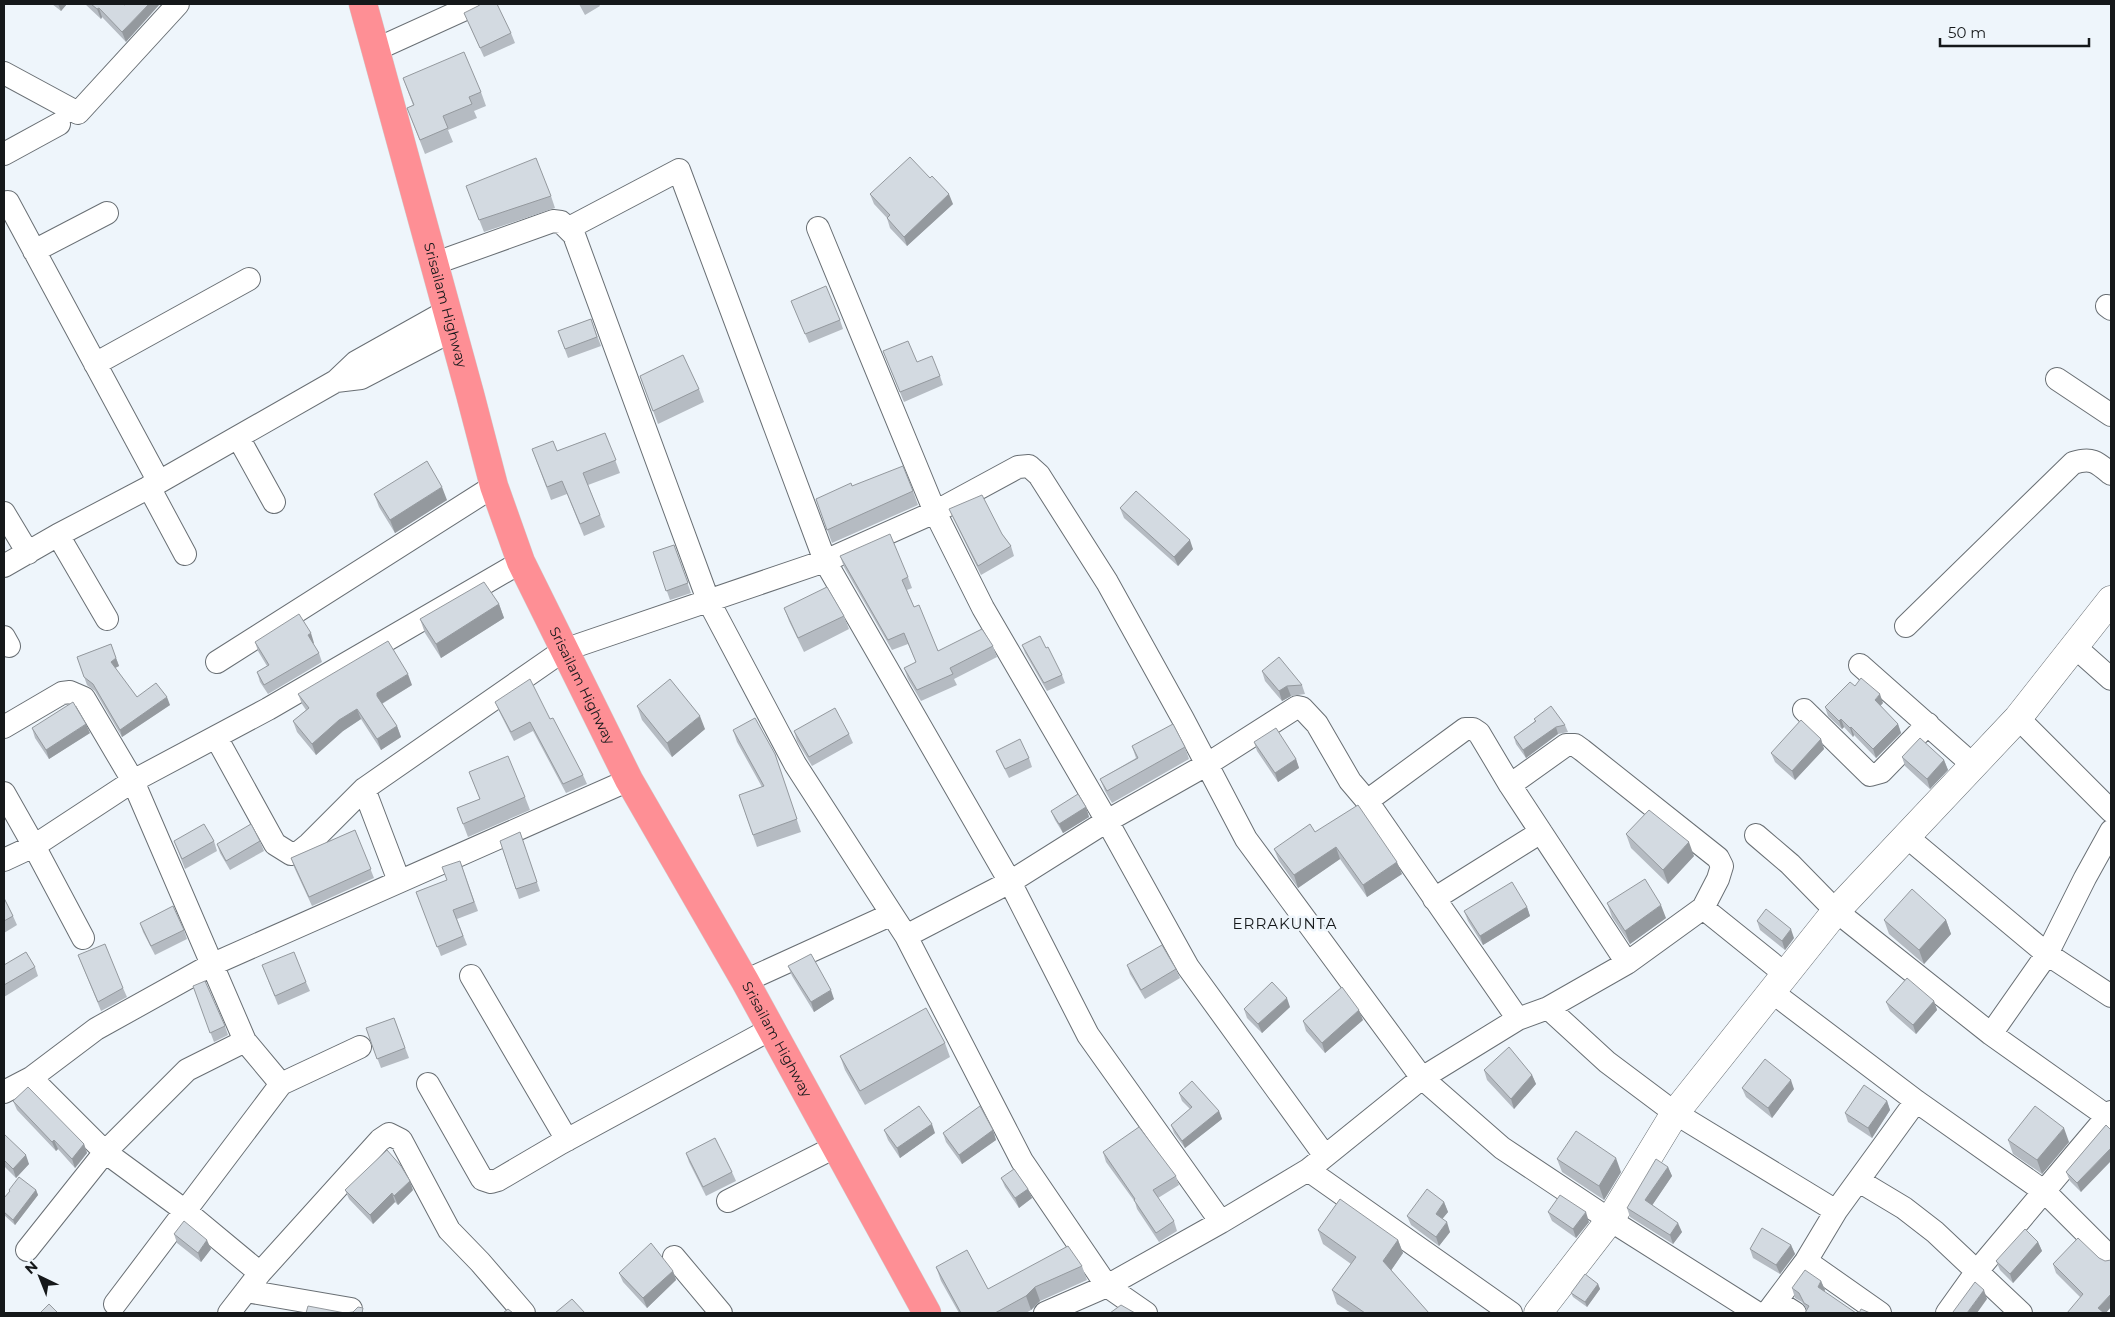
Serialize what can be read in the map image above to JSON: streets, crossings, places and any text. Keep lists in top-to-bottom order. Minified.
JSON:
{"streets":{"highway":["Srisailam Highway"]},"districts":["ERRAKUNTA"],"scale_bar":"50 m","north":"top left"}
